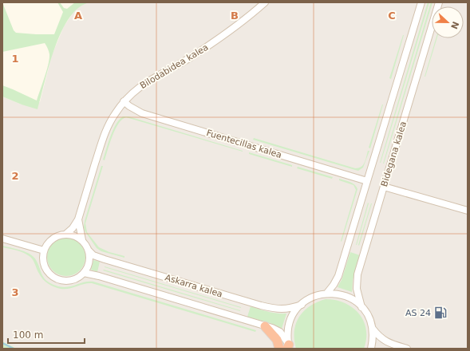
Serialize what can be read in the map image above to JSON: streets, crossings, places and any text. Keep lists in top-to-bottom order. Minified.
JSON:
{"streets":{"street":["Bilodabidea kalea","Fuentecillas kalea","Bidegana kalea","Askarra kalea"]},"crossings":[["Bilodabidea kalea","Fuentecillas kalea"],["Bilodabidea kalea","Askarra kalea"],["Fuentecillas kalea","Bidegana kalea"]],"places":{"fuel station":["AS 24"]},"scale_bar":"100 m","north":"right","grid":{"columns":["A","B","C"],"rows":["1","2","3"]}}
